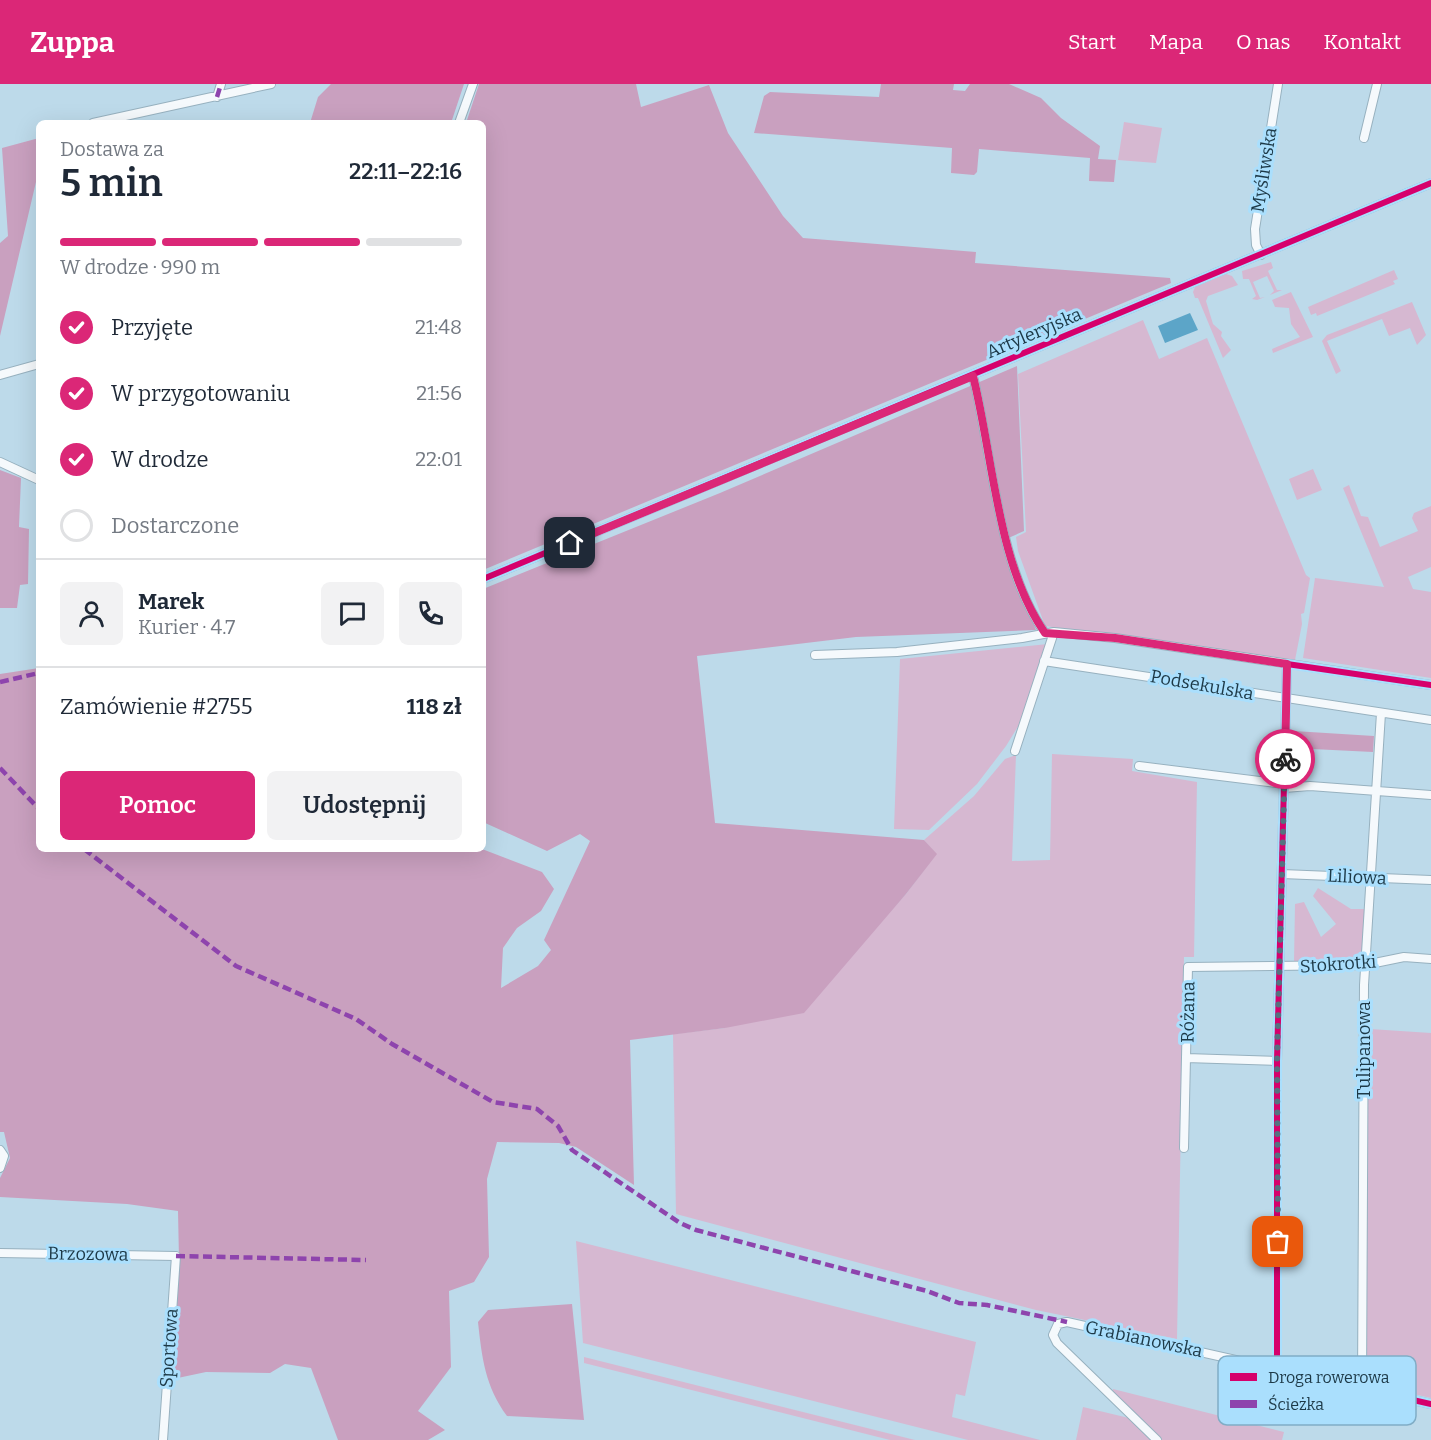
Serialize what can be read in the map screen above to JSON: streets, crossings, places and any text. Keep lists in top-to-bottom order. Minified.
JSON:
{"streets":{"street":["Myśliwska","Artyleryjska","Podsekulska","Liliowa","Stokrotki","Różana","Tulipanowa","Brzozowa","Grabianowska","Sportowa"]},"crossings":[["Myśliwska","Artyleryjska"],["Podsekulska","Tulipanowa"],["Liliowa","Tulipanowa"],["Stokrotki","Różana"],["Stokrotki","Tulipanowa"],["Brzozowa","Sportowa"]],"legend":["Droga rowerowa","Ścieżka"],"page":{"header":"Zuppa","nav":["Start","Mapa","O nas","Kontakt"],"heading":["5 min","Dostawa za","22:11–22:16"],"panel":["Marek","Kurier · 4.7","Zamówienie #2755","118 zł"],"bar":"W drodze · 990 m","list":[["Przyjęte","21:48"],["W przygotowaniu","21:56"],["W drodze","22:01"],"Dostarczone"],"buttons":["Pomoc","Udostępnij"]}}
